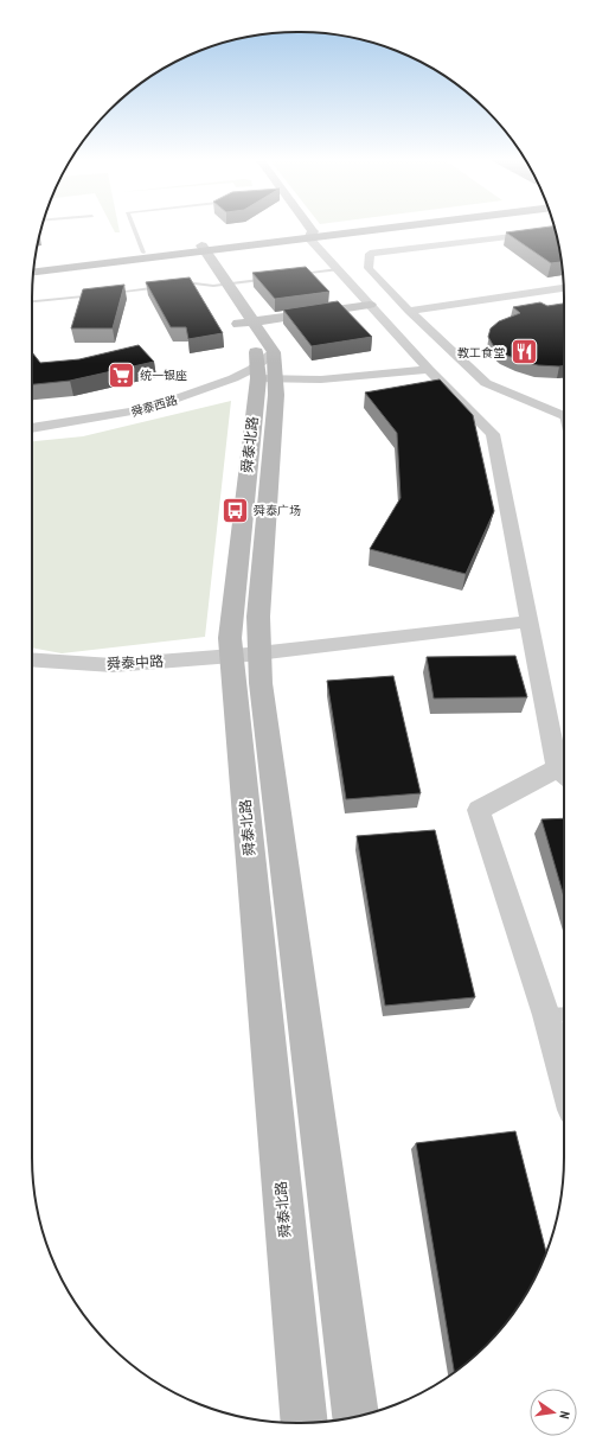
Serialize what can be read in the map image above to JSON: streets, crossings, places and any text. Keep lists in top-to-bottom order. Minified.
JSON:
{"streets":{"main road":["舜泰北路"],"street":["舜泰西路","舜泰中路"]},"crossings":[["舜泰西路","舜泰北路"],["舜泰北路","舜泰中路"]],"places":{"restaurant":["教工食堂"],"supermarket":["统一银座"],"bus stop":["舜泰广场"]},"north":"right"}
